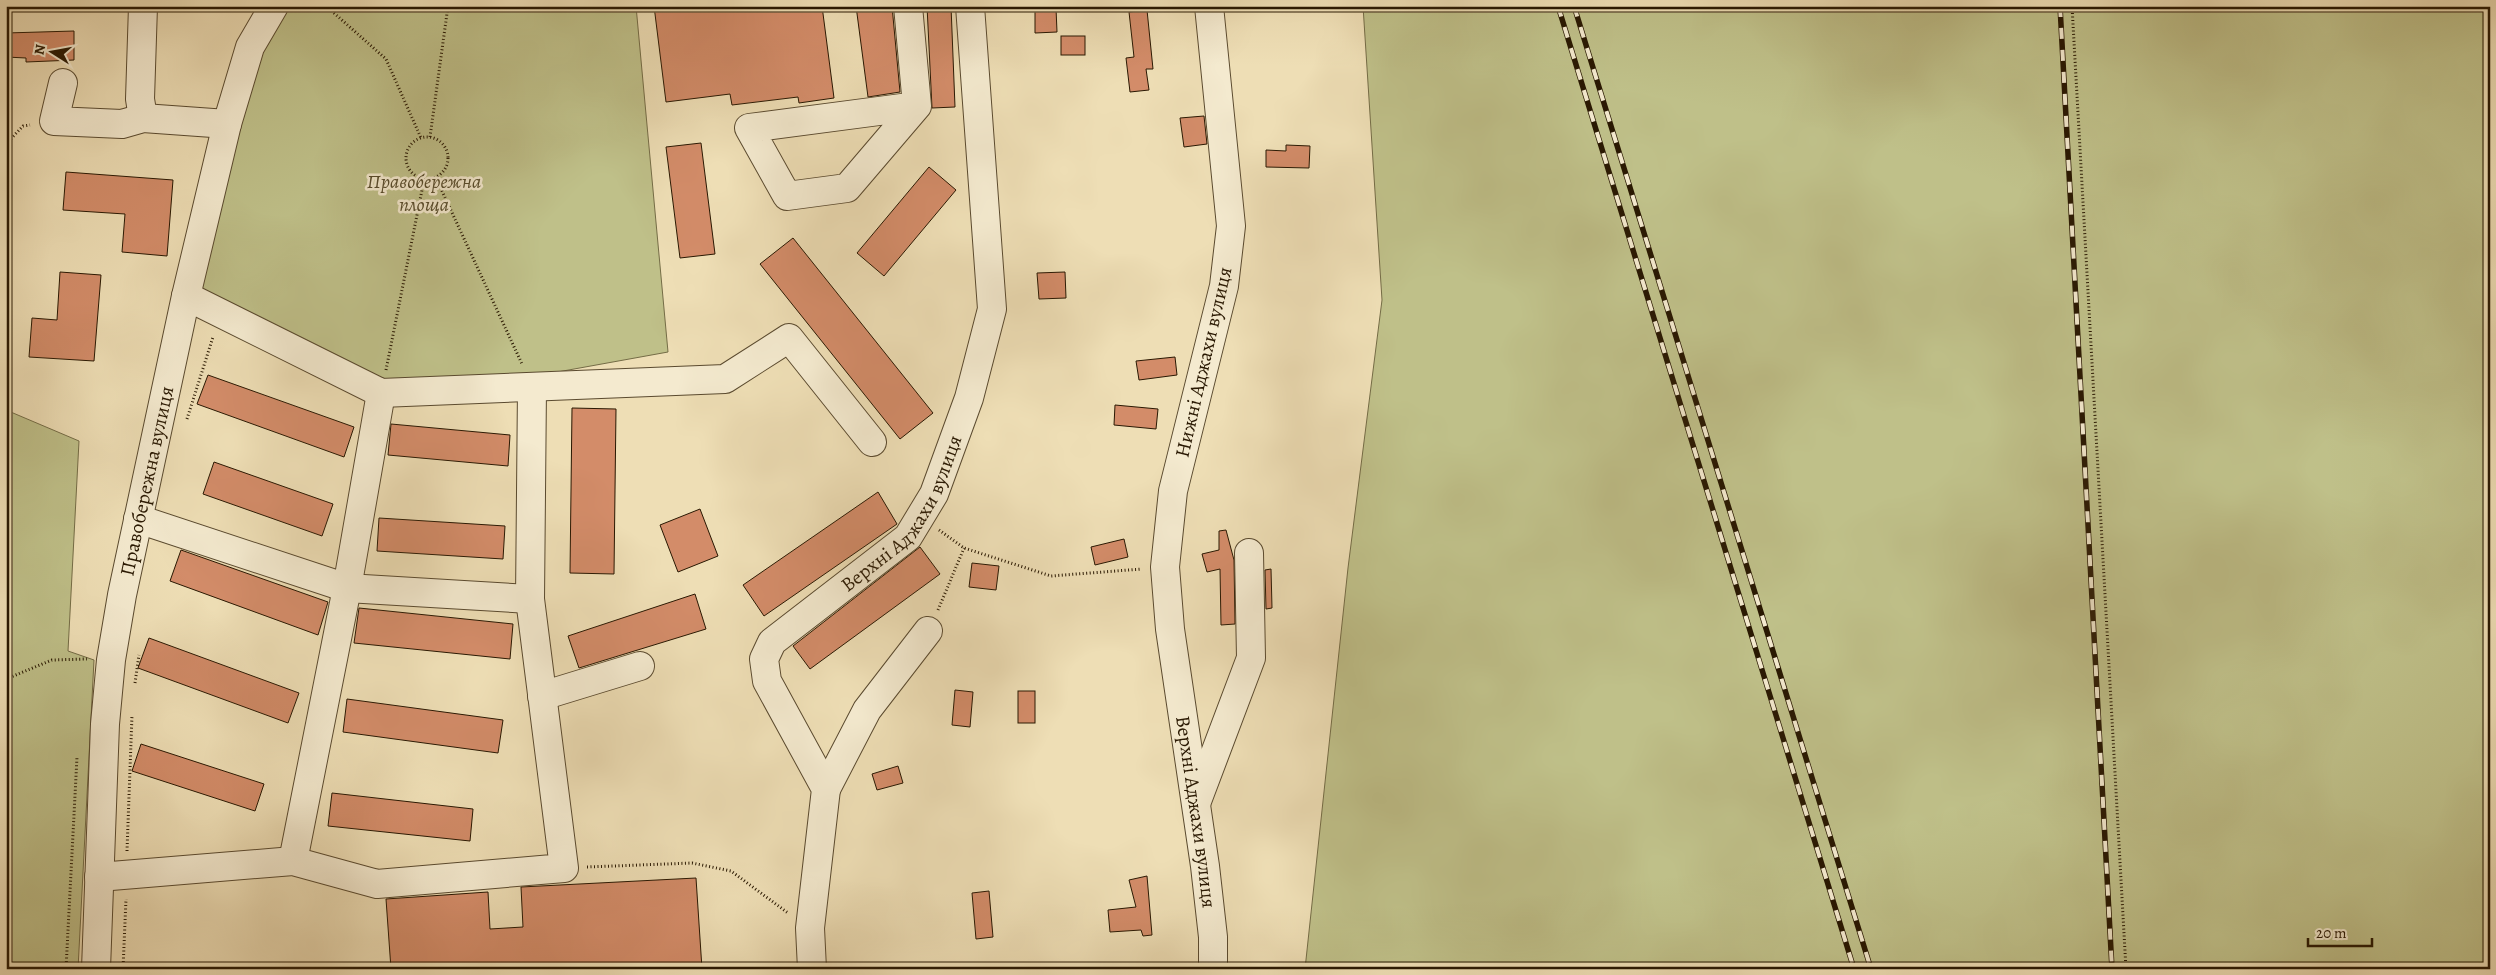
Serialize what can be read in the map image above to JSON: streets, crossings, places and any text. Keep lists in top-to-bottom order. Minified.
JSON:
{"streets":{"street":["Нижні Аджахи вулиця","Правобережна вулиця","Верхні Аджахи вулиця"]},"crossings":[["Нижні Аджахи вулиця","Верхні Аджахи вулиця"]],"parks":["Правобережна площа"],"scale_bar":"20 m","north":"left"}
